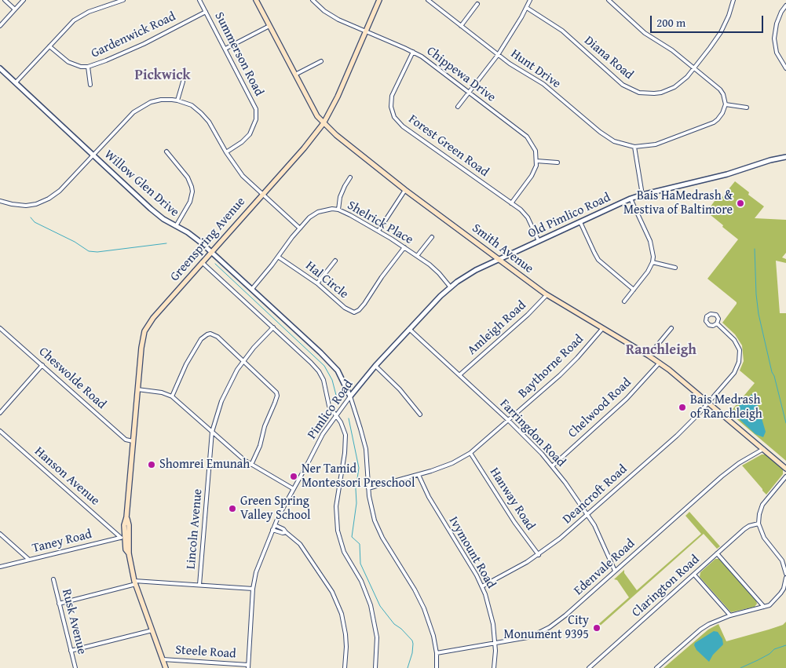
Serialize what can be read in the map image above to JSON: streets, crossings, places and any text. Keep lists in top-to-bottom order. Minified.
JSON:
{"streets":{"main road":["Greenspring Avenue","Smith Avenue"],"street":["Gardenwick Road","Summerson Road","Diana Road","Hunt Drive","Chippewa Drive","Forest Green Road","Willow Glen Drive","Old Pimlico Road","Shelrick Place","Hal Circle","Amleigh Road","Baythorne Road","Cheswolde Road","Chelwood Road","Pimlico Road","Farringdon Road","Hanson Avenue","Deancroft Road","Hanway Road","Lincoln Avenue","Taney Road","Ivymount Road","Edenvale Road","Clarington Road","Rusk Avenue","Steele Road"]},"crossings":[["Gardenwick Road","Summerson Road"],["Chippewa Drive","Forest Green Road"],["Chippewa Drive","Greenspring Avenue"],["Forest Green Road","Old Pimlico Road"],["Willow Glen Drive","Shelrick Place"],["Willow Glen Drive","Greenspring Avenue"],["Willow Glen Drive","Pimlico Road"],["Old Pimlico Road","Smith Avenue"],["Old Pimlico Road","Pimlico Road"],["Shelrick Place","Hal Circle"],["Shelrick Place","Pimlico Road"],["Greenspring Avenue","Smith Avenue"],["Greenspring Avenue","Cheswolde Road"],["Greenspring Avenue","Hanson Avenue"],["Greenspring Avenue","Taney Road"],["Greenspring Avenue","Steele Road"],["Smith Avenue","Amleigh Road"],["Smith Avenue","Baythorne Road"],["Smith Avenue","Chelwood Road"],["Smith Avenue","Pimlico Road"],["Smith Avenue","Deancroft Road"],["Smith Avenue","Edenvale Road"],["Amleigh Road","Farringdon Road"],["Baythorne Road","Farringdon Road"],["Baythorne Road","Hanway Road"],["Baythorne Road","Ivymount Road"],["Chelwood Road","Farringdon Road"],["Pimlico Road","Farringdon Road"],["Pimlico Road","Steele Road"],["Farringdon Road","Deancroft Road"],["Farringdon Road","Edenvale Road"],["Hanson Avenue","Taney Road"],["Deancroft Road","Hanway Road"],["Deancroft Road","Ivymount Road"],["Ivymount Road","Edenvale Road"]],"districts":["Pickwick","Ranchleigh"],"places":["Bais HaMedrash & Mestiva of Baltimore","Bais Medrash of Ranchleigh","Shomrei Emunah","Ner Tamid Montessori Preschool","Green Spring Valley School","City Monument 9395"],"scale_bar":"200 m"}
